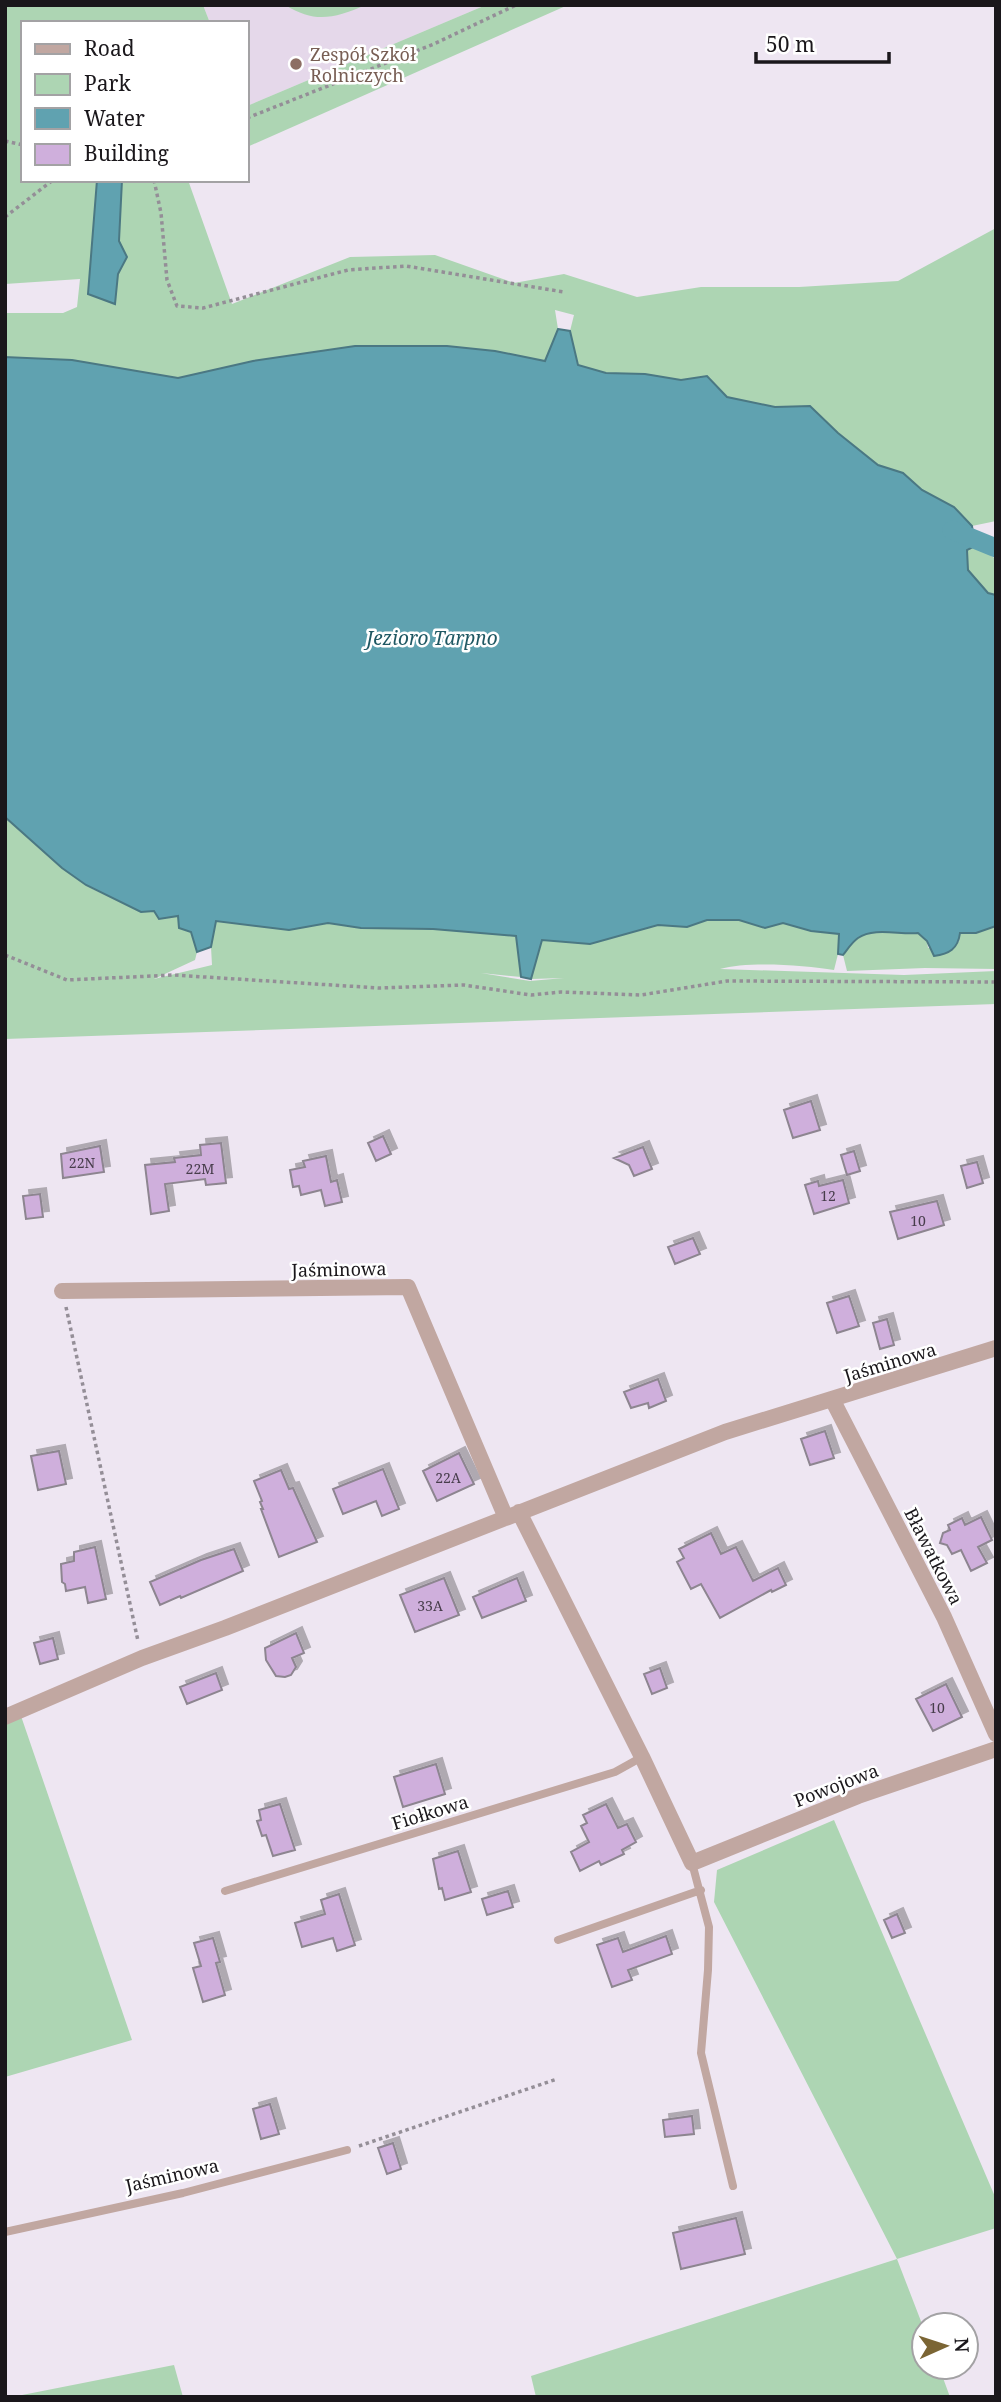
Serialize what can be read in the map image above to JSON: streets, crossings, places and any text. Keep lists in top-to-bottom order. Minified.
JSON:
{"streets":{"street":["Jaśminowa","Bławatkowa","Powojowa"],"lane":["Fiołkowa"]},"crossings":[["Jaśminowa","Bławatkowa"],["Jaśminowa","Powojowa"],["Jaśminowa","Fiołkowa"]],"water":["Jezioro Tarpno"],"places":["Zespół Szkół Rolniczych"],"house_numbers":["22N","22M","12","10","22A","33A","10"],"legend":["Road","Park","Water","Building"],"scale_bar":"50 m","north":"right"}
